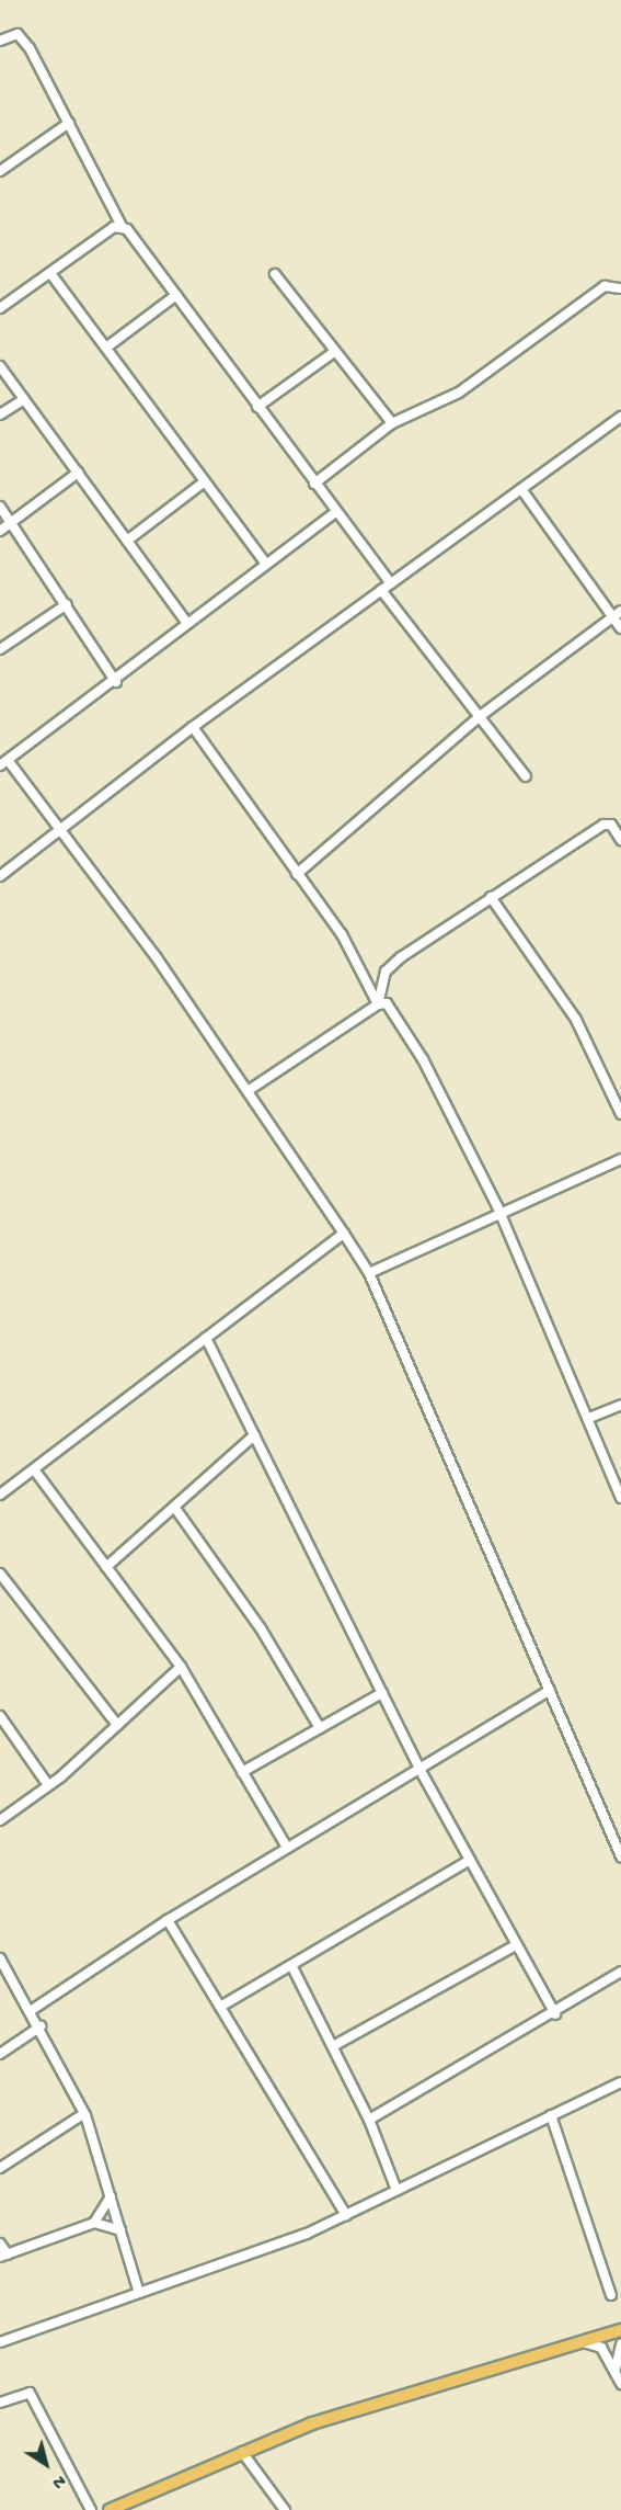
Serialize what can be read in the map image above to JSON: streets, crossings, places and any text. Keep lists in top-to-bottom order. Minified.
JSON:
{"north":"bottom right"}
